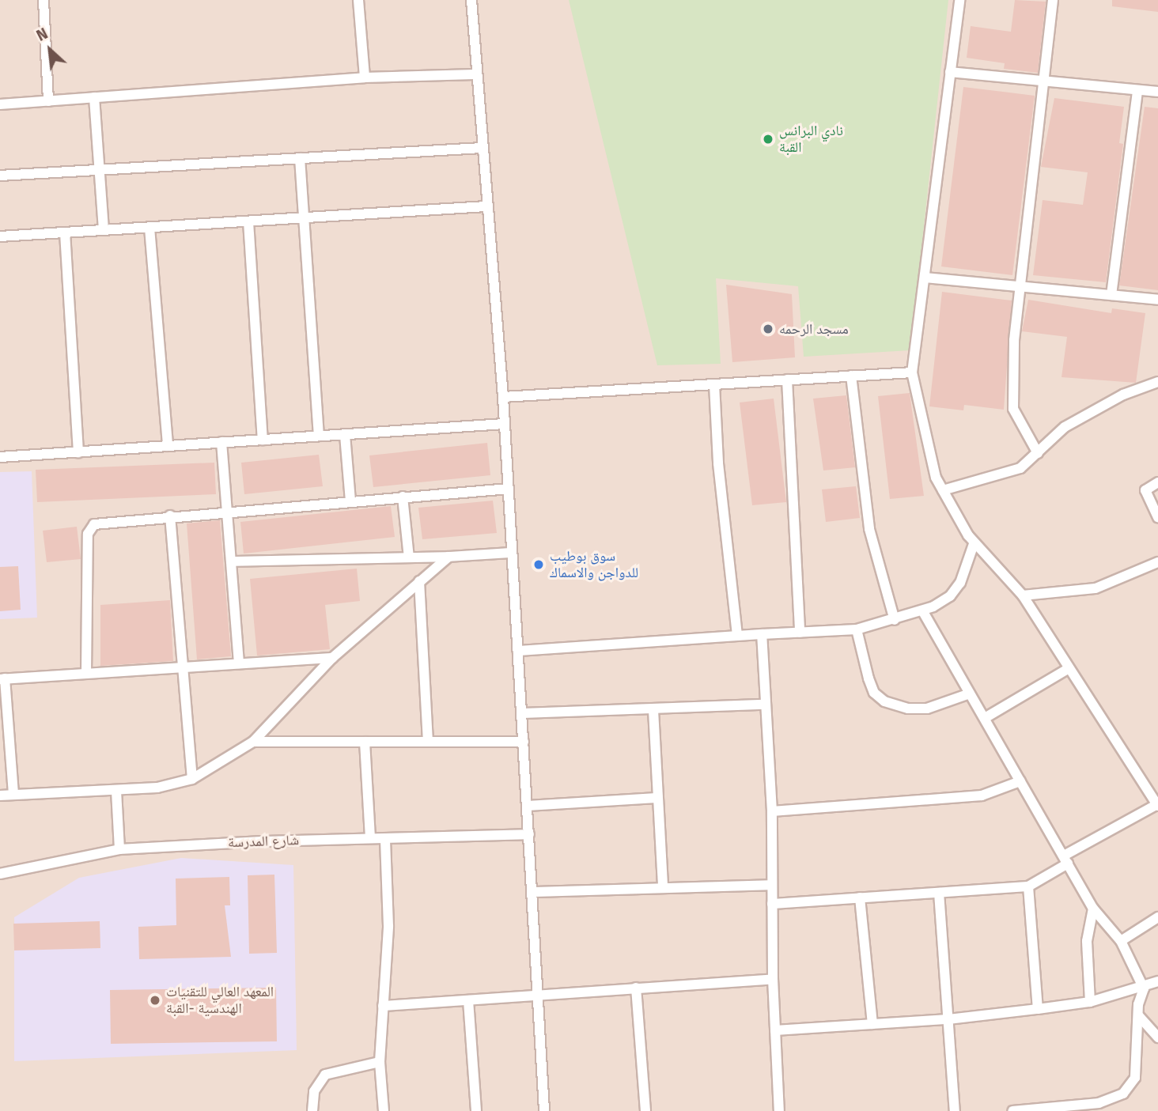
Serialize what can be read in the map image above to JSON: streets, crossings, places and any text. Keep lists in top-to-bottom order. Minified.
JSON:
{"streets":{"street":["شارع المدرسة"]},"places":["نادي البرانس القبة","مسجد الرحمه","سوق بوطيب للدواجن والاسماك","المعهد العالي للتقنيات الهندسية -القبة"],"north":"top left"}
